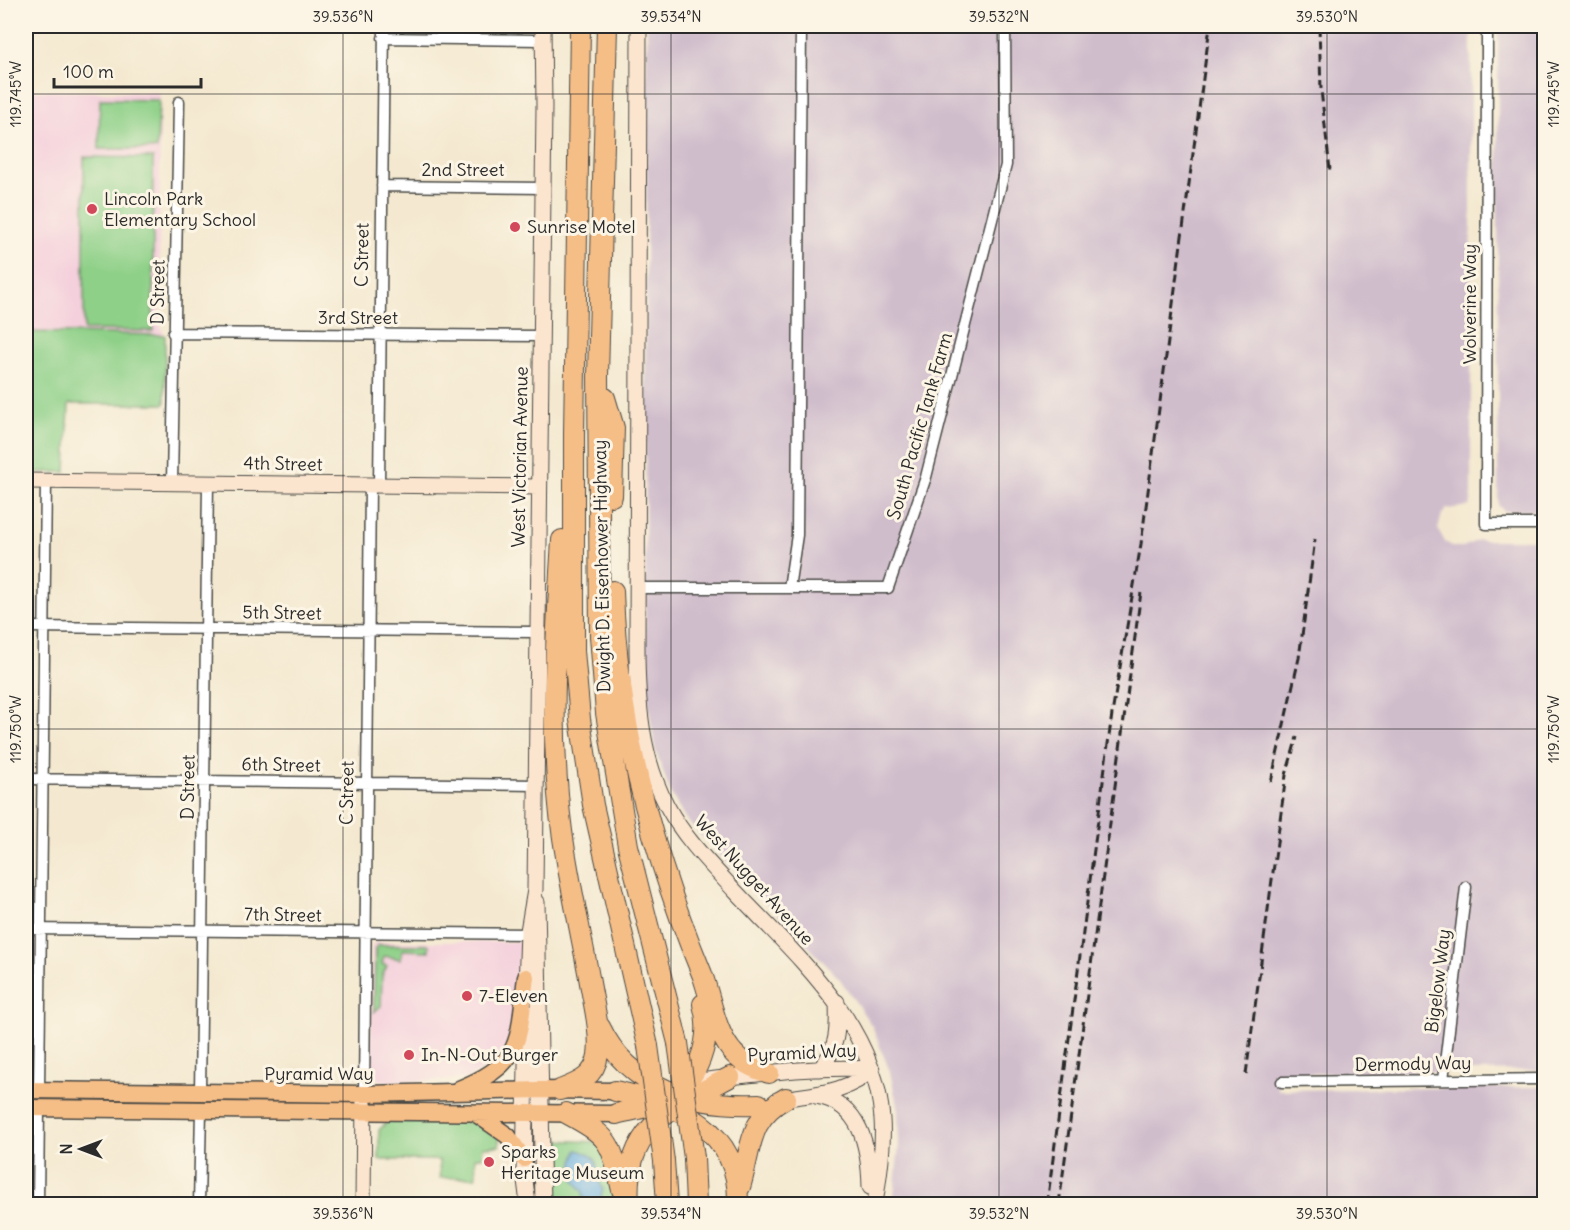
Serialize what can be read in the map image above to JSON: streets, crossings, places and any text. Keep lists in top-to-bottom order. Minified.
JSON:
{"streets":{"highway":["Dwight D. Eisenhower Highway"],"main road":["Pyramid Way"],"street":["2nd Street","C Street","D Street","Wolverine Way","3rd Street","South Pacific Tank Farm","West Victorian Avenue","4th Street","5th Street","6th Street","West Nugget Avenue","7th Street","Bigelow Way","Dermody Way"]},"crossings":[["2nd Street","C Street"],["2nd Street","West Victorian Avenue"],["C Street","3rd Street"],["C Street","4th Street"],["C Street","5th Street"],["C Street","6th Street"],["C Street","7th Street"],["C Street","Pyramid Way"],["D Street","3rd Street"],["D Street","4th Street"],["D Street","5th Street"],["D Street","6th Street"],["D Street","7th Street"],["D Street","Pyramid Way"],["3rd Street","West Victorian Avenue"],["South Pacific Tank Farm","West Nugget Avenue"],["West Victorian Avenue","4th Street"],["West Victorian Avenue","5th Street"],["West Victorian Avenue","6th Street"],["West Victorian Avenue","7th Street"],["West Victorian Avenue","Pyramid Way"],["West Nugget Avenue","Pyramid Way"],["Bigelow Way","Dermody Way"]],"places":["Lincoln Park Elementary School","Sunrise Motel","7-Eleven","In-N-Out Burger","Sparks Heritage Museum"],"scale_bar":"100 m","north":"left","coordinates":["39.536°N","39.534°N","39.532°N","39.530°N","119.745°W","119.750°W"]}
